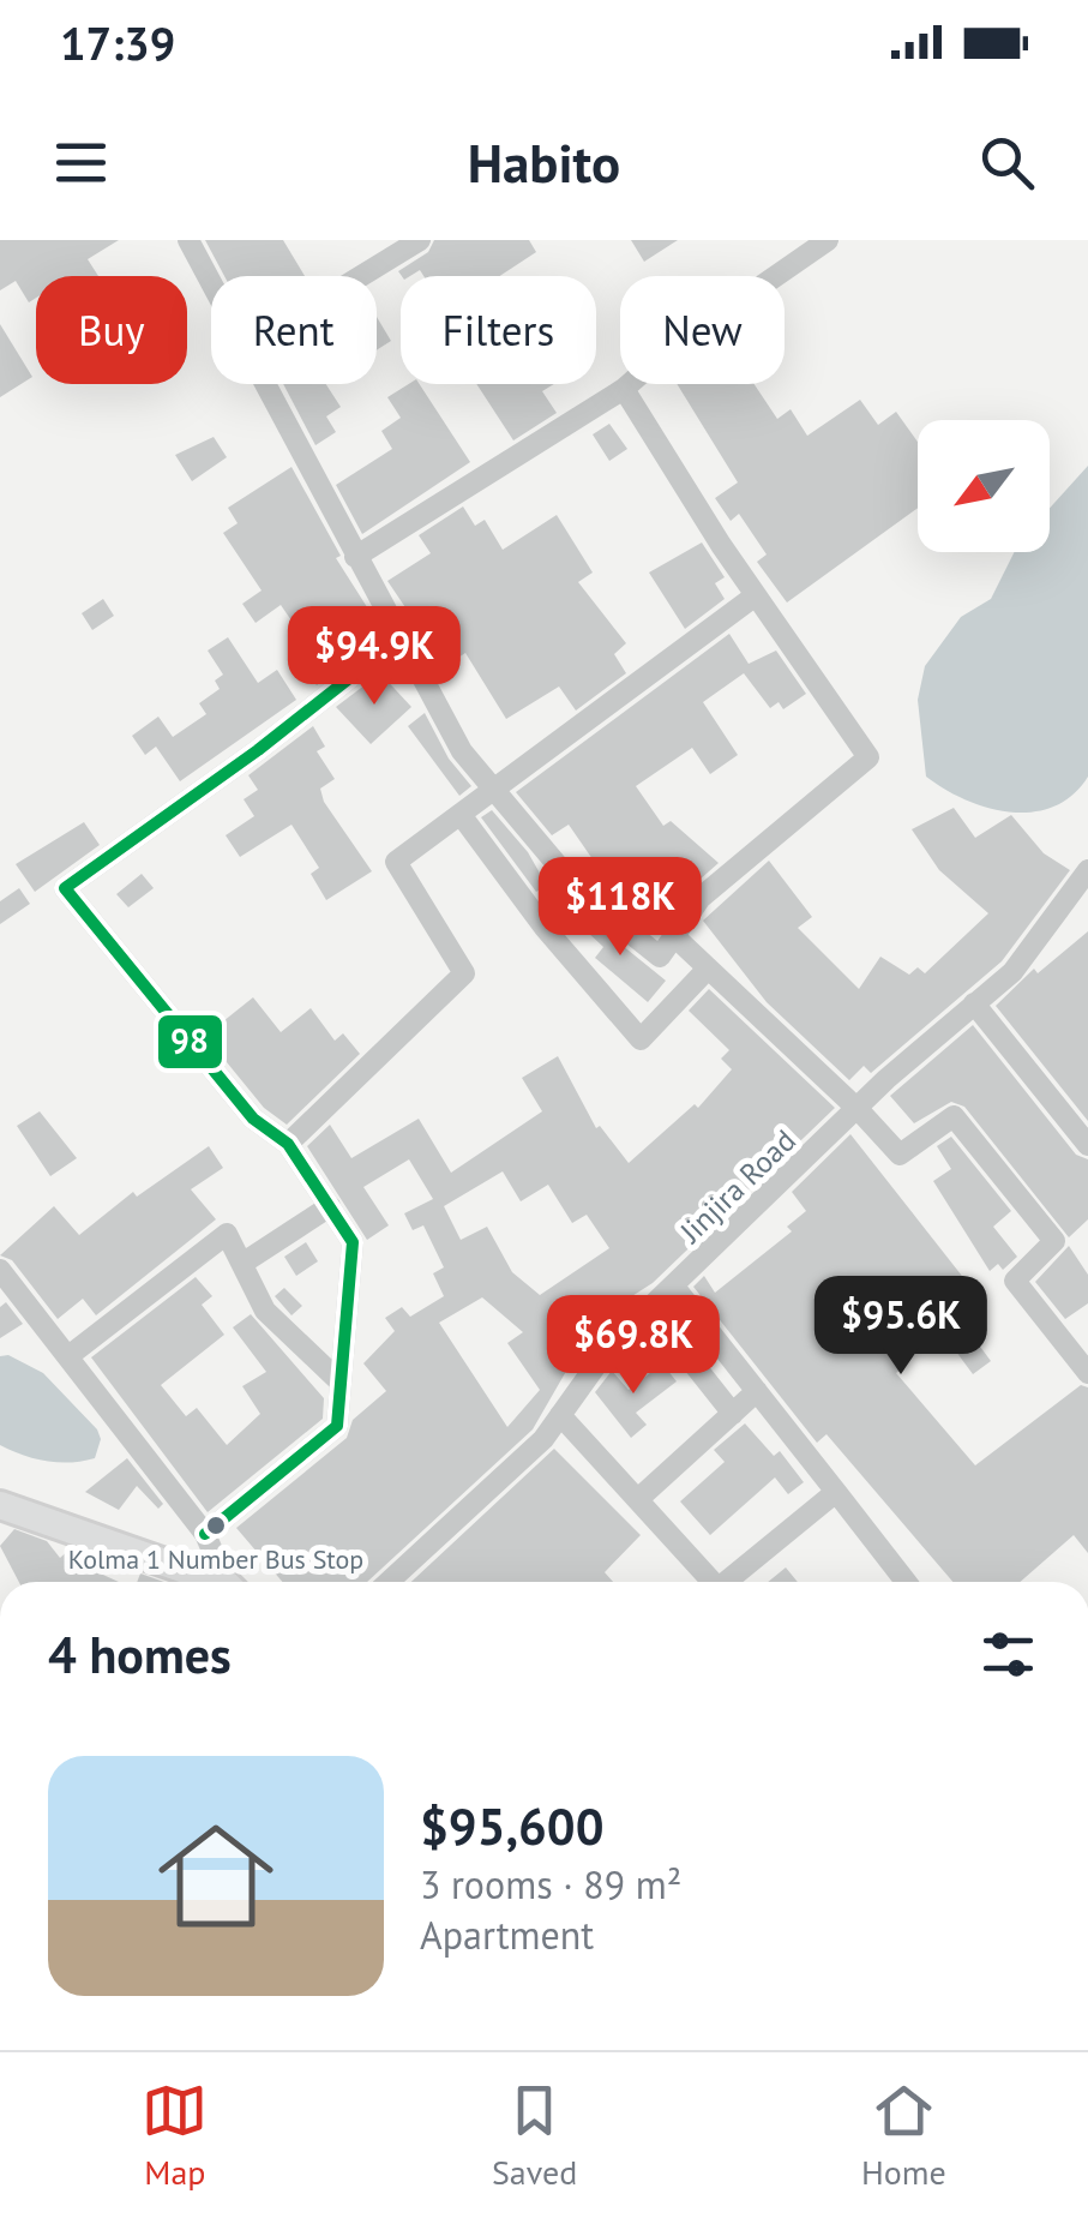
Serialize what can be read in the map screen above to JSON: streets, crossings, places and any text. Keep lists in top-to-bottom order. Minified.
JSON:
{"streets":{"street":["Jinjira Road"]},"places":["Kolma 1 Number Bus Stop"],"lines":["transit line 98"],"north":"bottom left","page":{"status":"17:39","header":"Habito","chip":["Buy","Rent","Filters","New"],"price":["$94.9K","$118K","$95.6K","$69.8K"],"heading":"4 homes","list":[{"name":"$95,600","note":"3 rooms · 89 m² · Apartment"}],"tabs":["Map","Saved","Home"]}}
